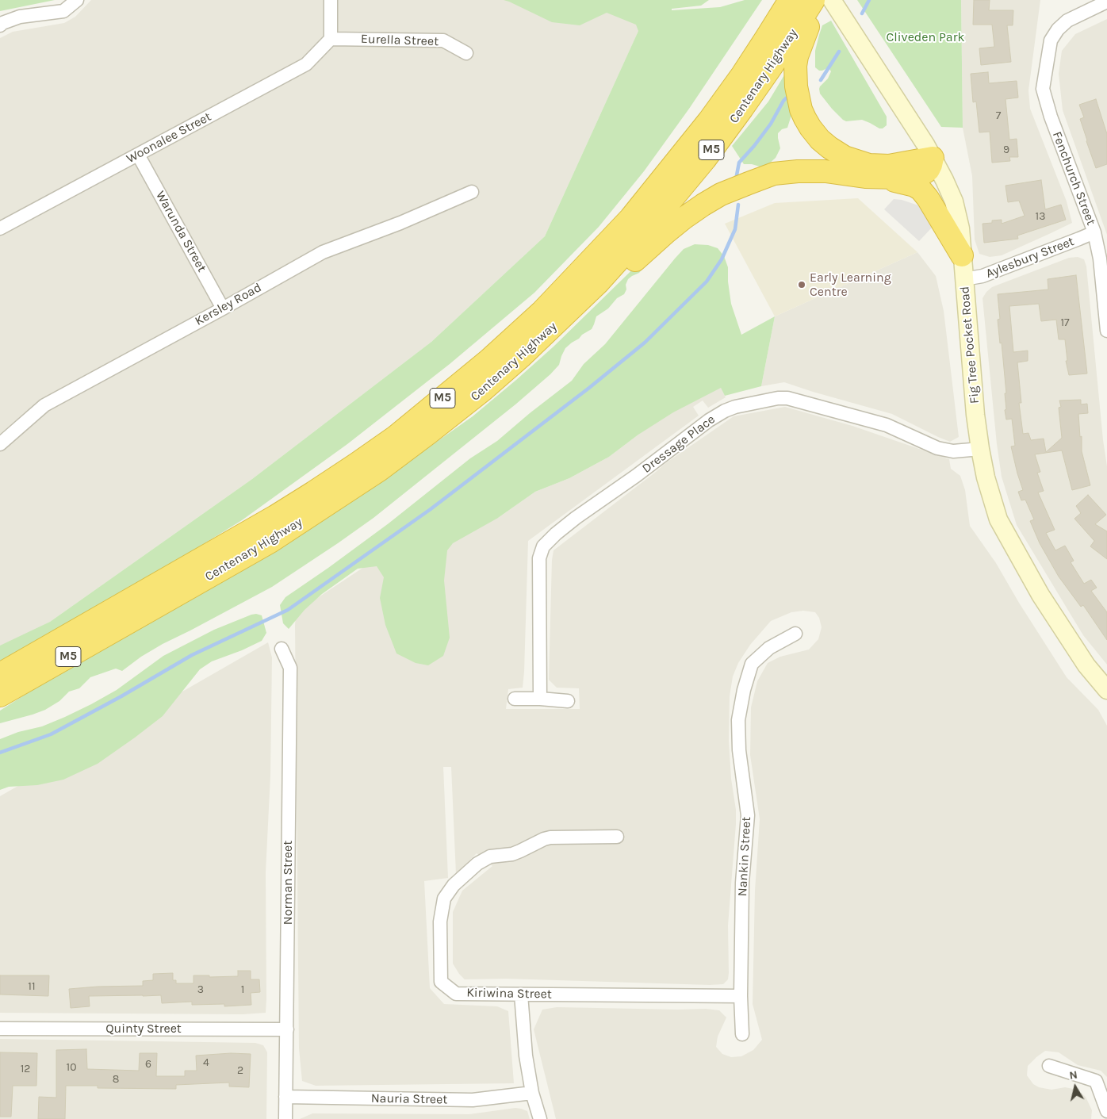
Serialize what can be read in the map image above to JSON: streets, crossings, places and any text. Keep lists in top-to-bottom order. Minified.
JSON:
{"streets":{"highway":["Centenary Highway","M5"],"main road":["Fig Tree Pocket Road"],"street":["Eurella Street","Woonalee Street","Fenchurch Street","Warunda Street","Aylesbury Street","Kersley Road","Dressage Place","Nankin Street","Norman Street","Kiriwina Street","Quinty Street","Nauria Street"]},"crossings":[["Eurella Street","Woonalee Street"],["Woonalee Street","Warunda Street"],["Fenchurch Street","Aylesbury Street"],["Warunda Street","Kersley Road"],["Aylesbury Street","Fig Tree Pocket Road"],["Fig Tree Pocket Road","Dressage Place"],["Nankin Street","Kiriwina Street"],["Norman Street","Quinty Street"],["Norman Street","Nauria Street"]],"parks":["Cliveden Park"],"places":["Early Learning Centre"],"house_numbers":["7","9","13","17","11","3","1","4","6","10","12","2","8"],"north":"top"}
